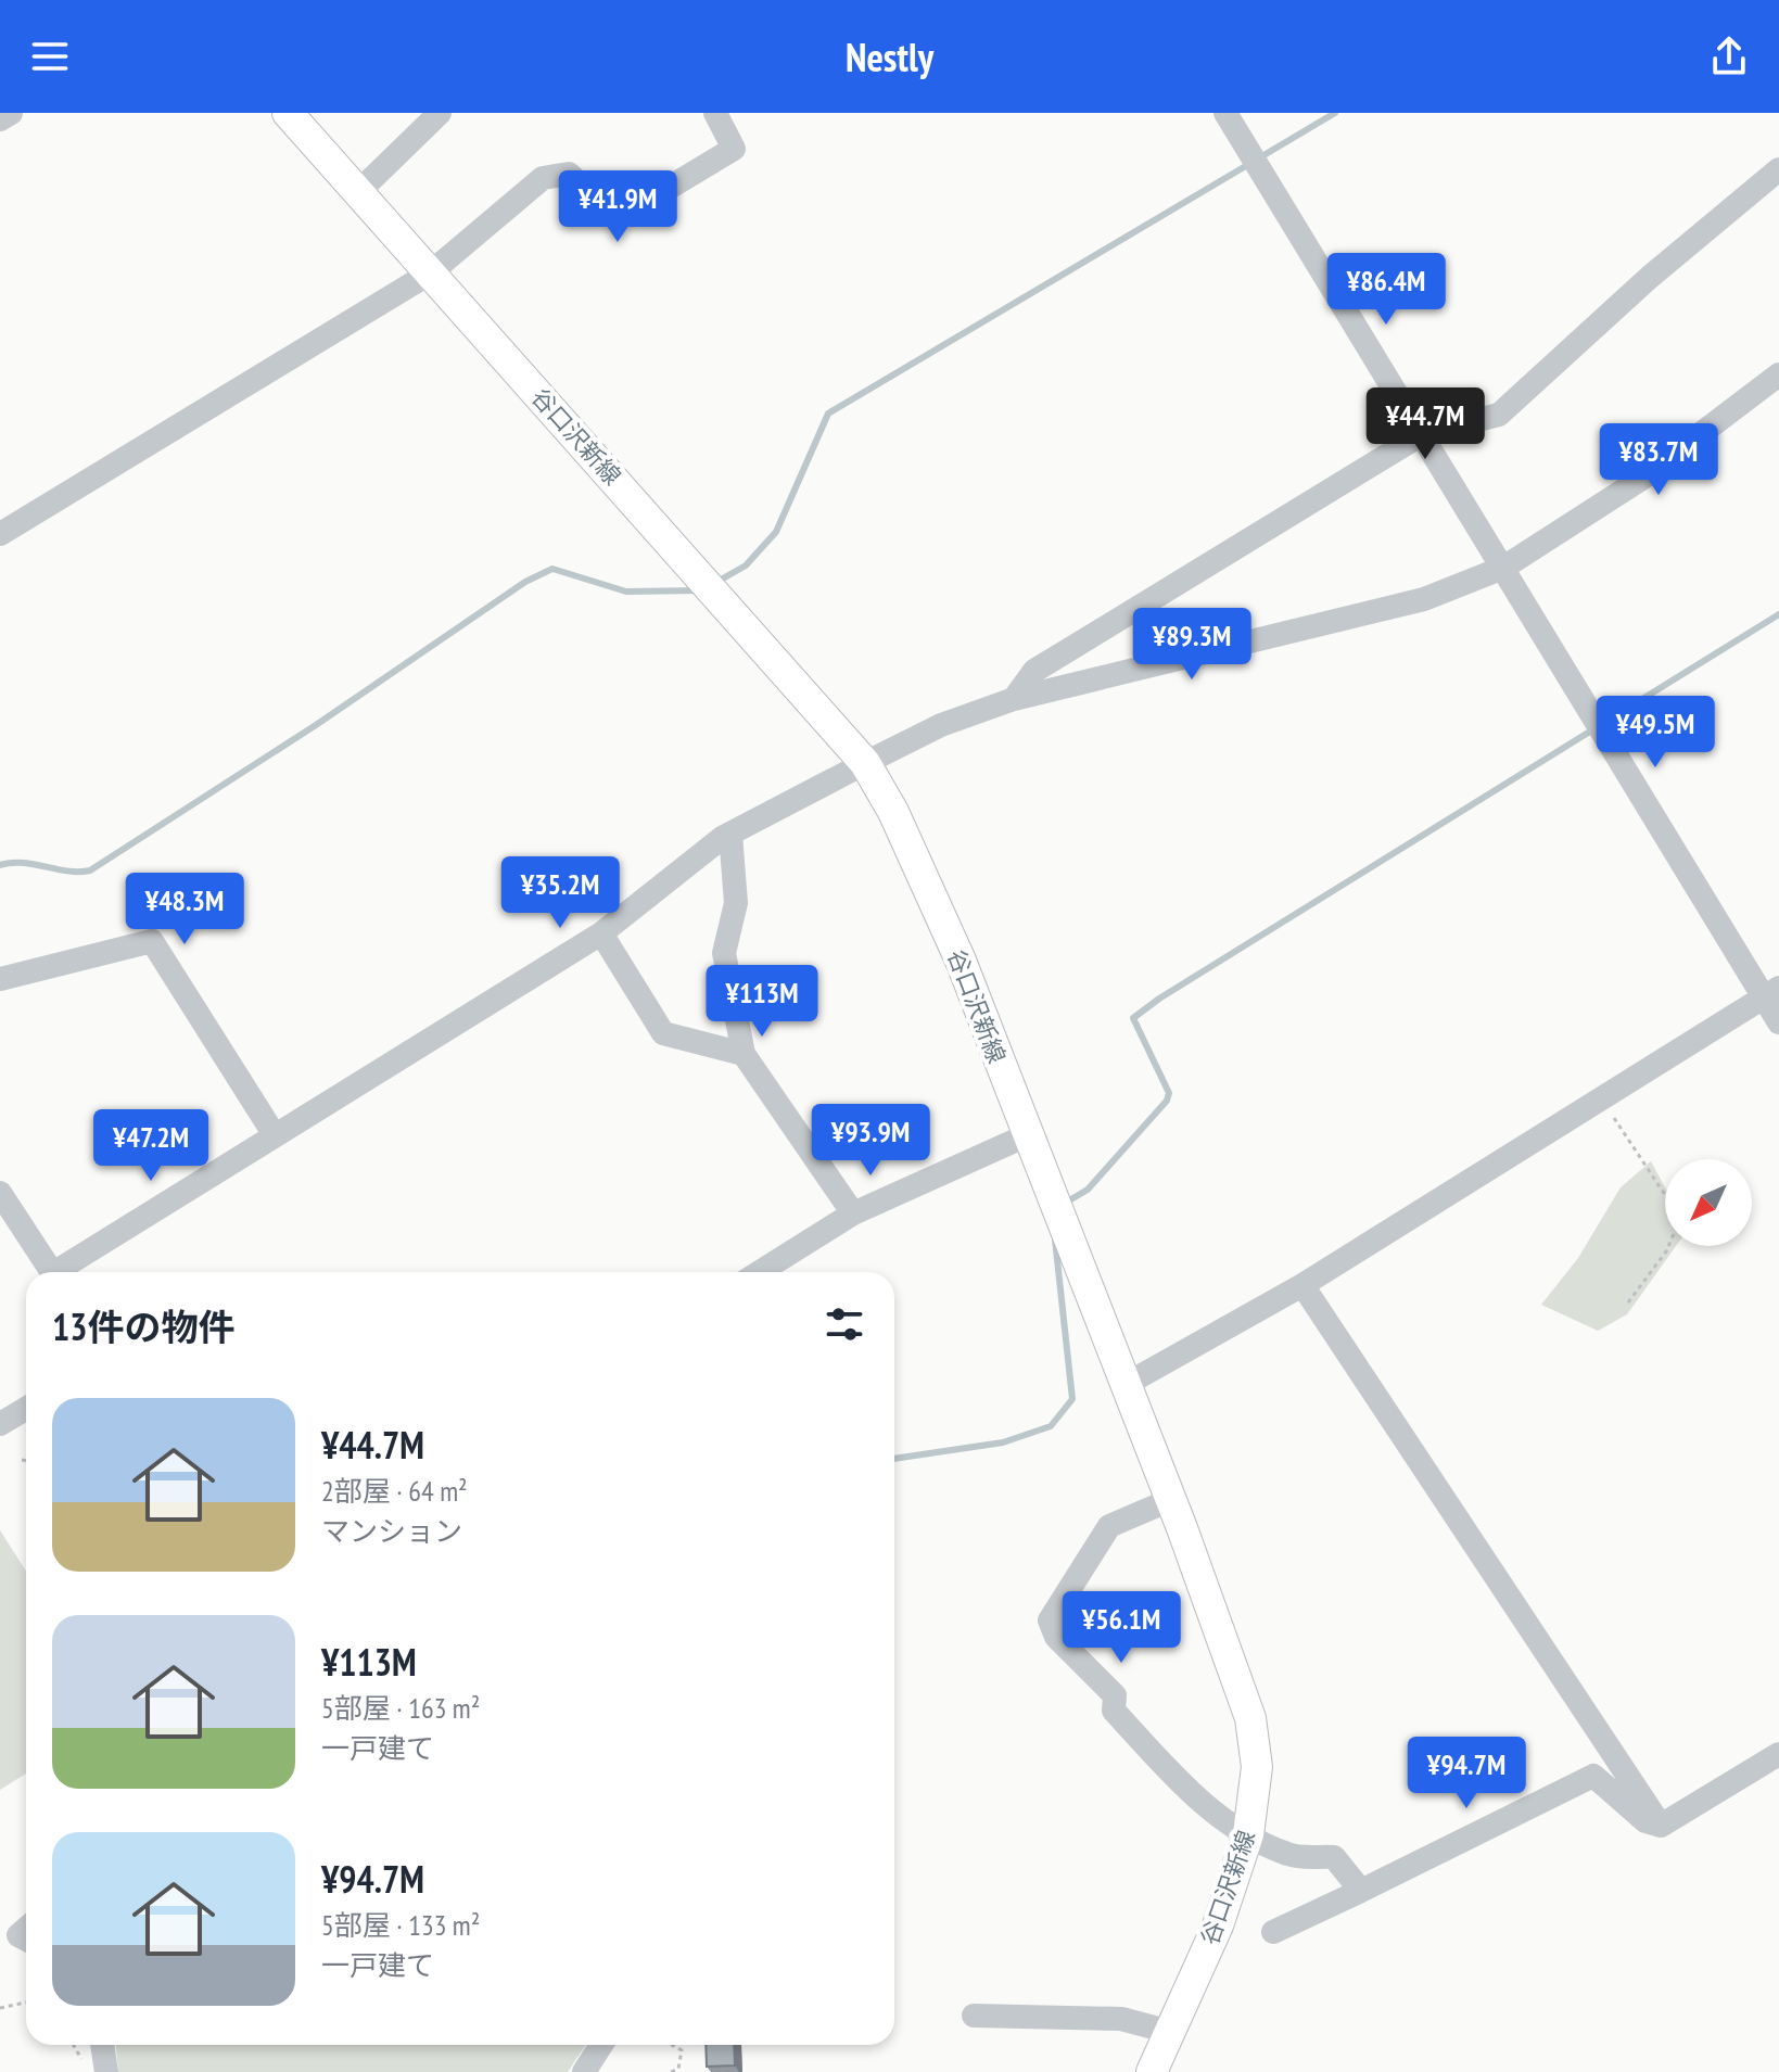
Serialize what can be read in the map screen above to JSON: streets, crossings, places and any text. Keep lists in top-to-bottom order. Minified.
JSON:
{"streets":{"main road":["谷口沢新線"]},"north":"bottom left","page":{"header":"Nestly","price":["¥41.9M","¥86.4M","¥44.7M","¥83.7M","¥89.3M","¥49.5M","¥35.2M","¥48.3M","¥113M","¥93.9M","¥47.2M","¥56.1M","¥94.7M"],"heading":"13件の物件","list":[{"name":"¥44.7M","note":"2部屋 · 64 m² · マンション"},{"name":"¥113M","note":"5部屋 · 163 m² · 一戸建て"},{"name":"¥94.7M","note":"5部屋 · 133 m² · 一戸建て"}]}}
